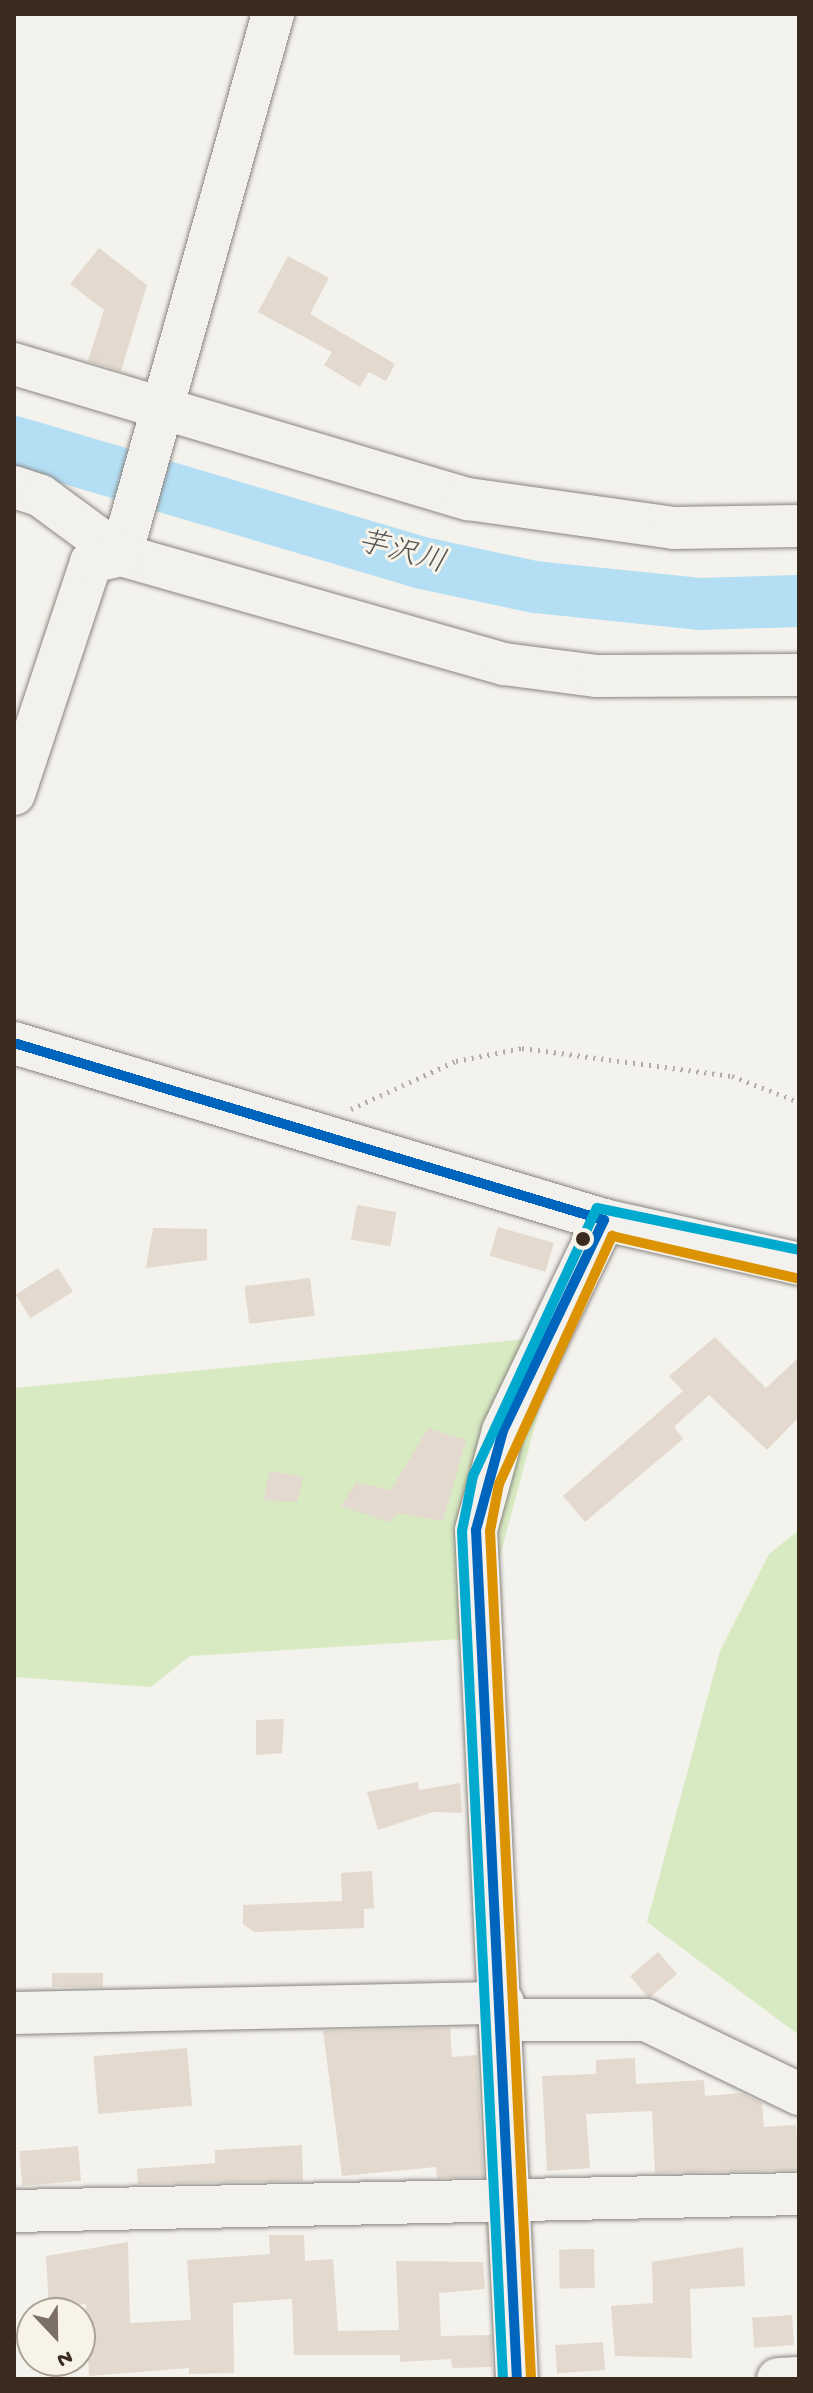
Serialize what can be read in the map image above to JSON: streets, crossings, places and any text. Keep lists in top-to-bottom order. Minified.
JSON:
{"water":["芋沢川"],"north":"bottom"}
